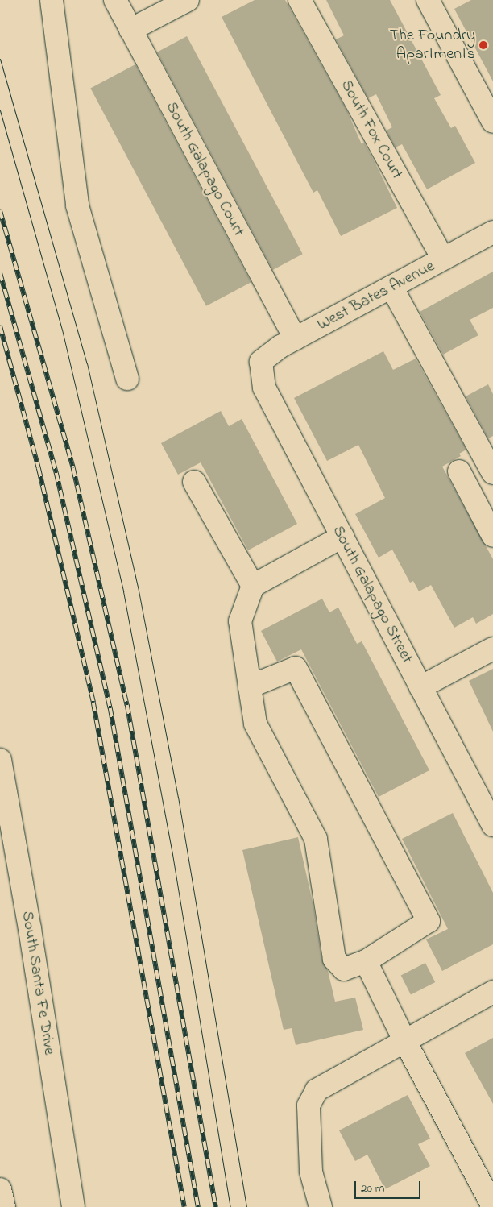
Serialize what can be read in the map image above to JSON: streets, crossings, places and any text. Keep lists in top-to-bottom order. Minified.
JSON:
{"streets":{"main road":["South Fox Court","South Galapago Court","West Bates Avenue","South Galapago Street","South Santa Fe Drive"]},"crossings":[["South Fox Court","West Bates Avenue"],["South Galapago Court","West Bates Avenue"],["West Bates Avenue","South Galapago Street"]],"places":["The Foundry Apartments"],"scale_bar":"20 m"}
